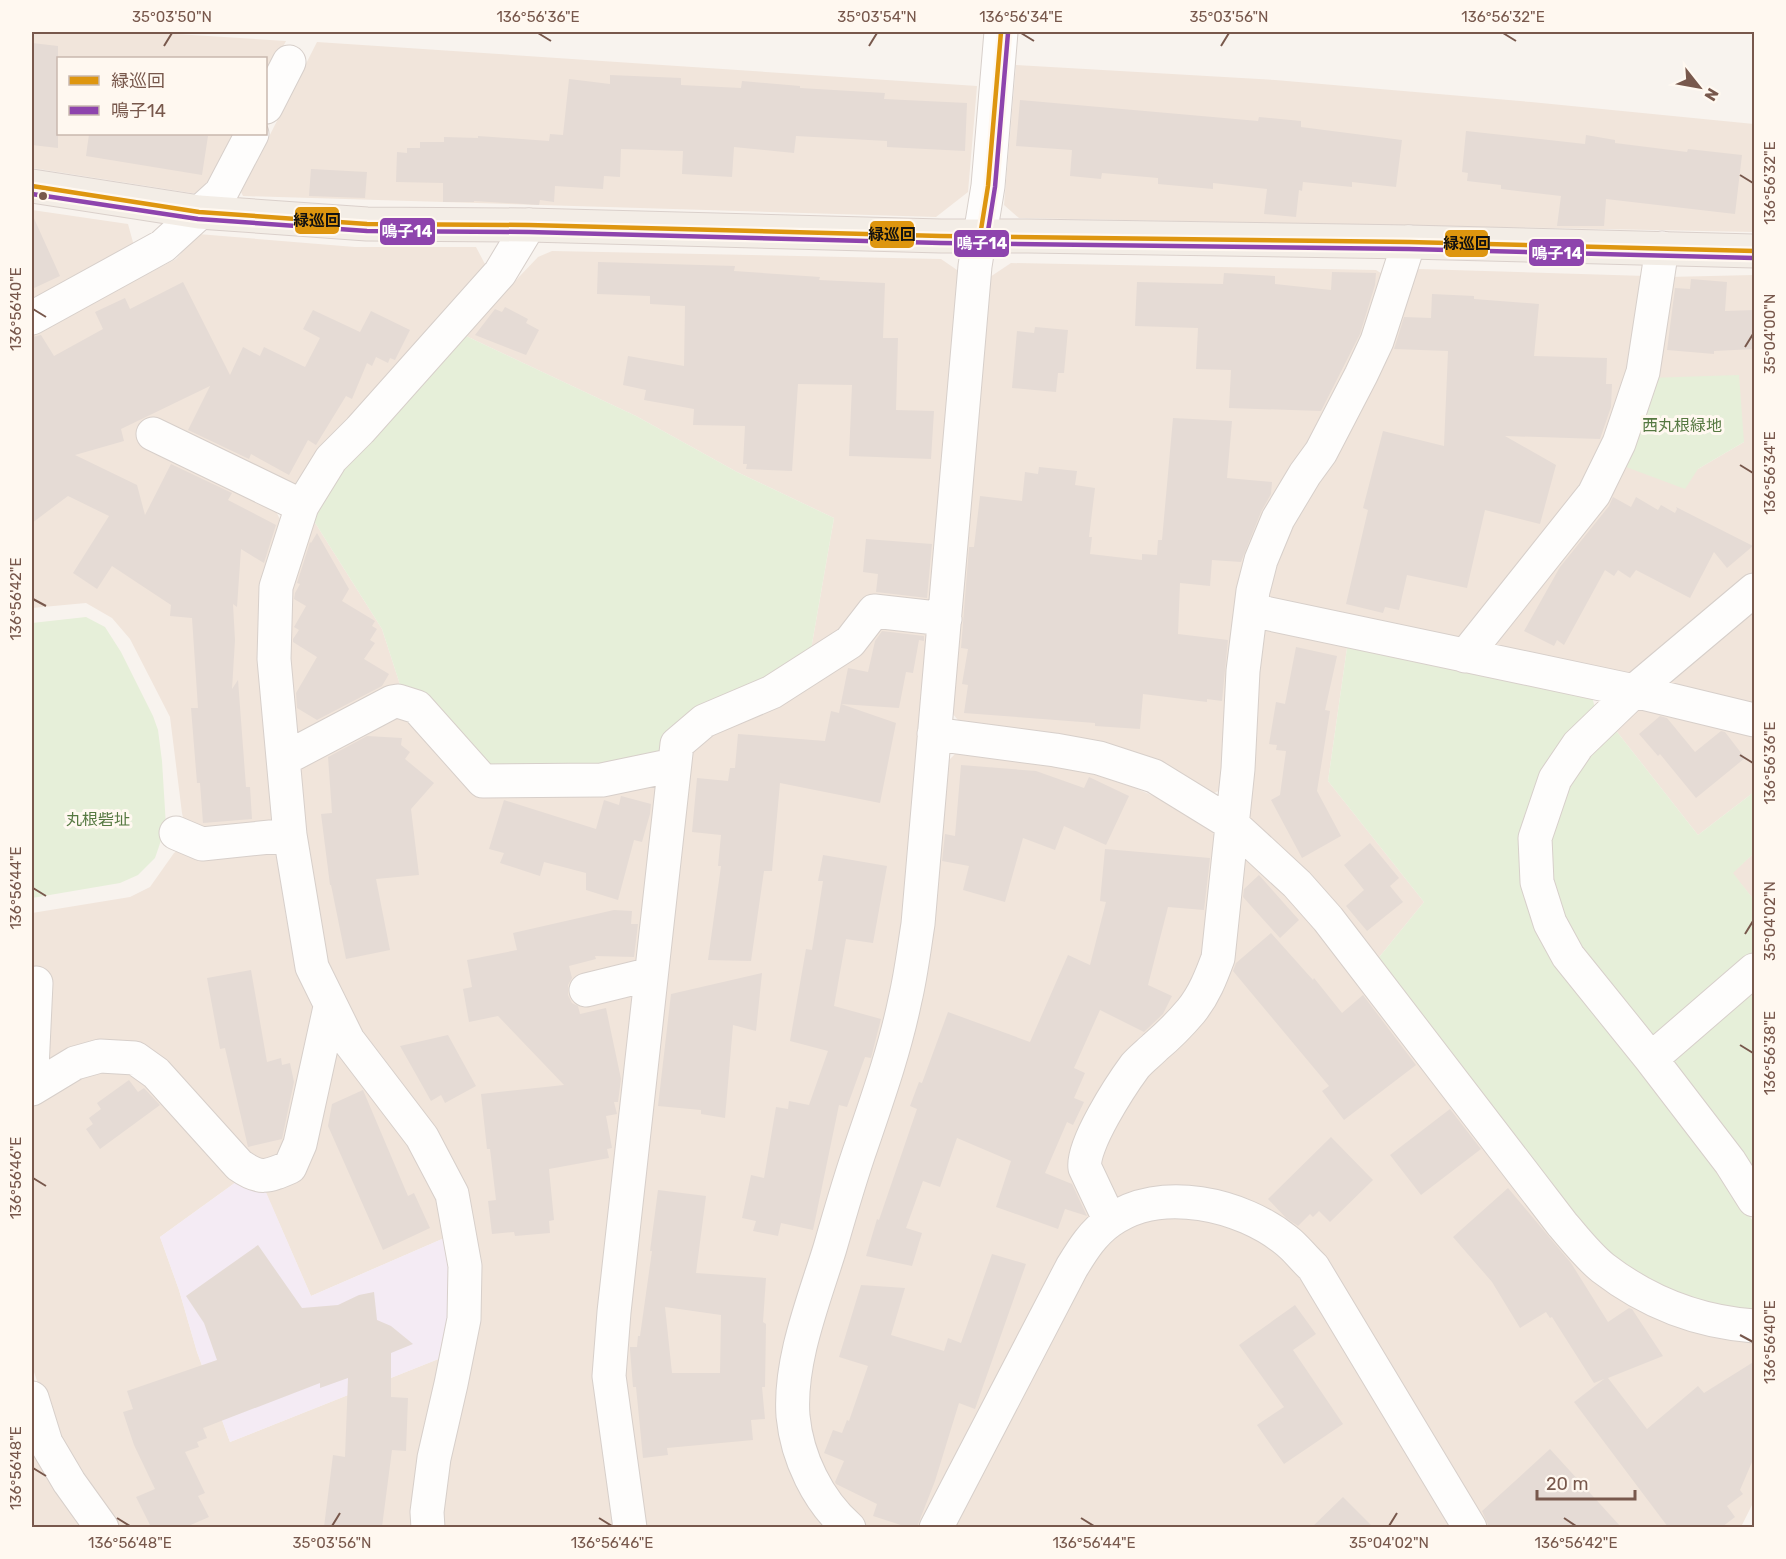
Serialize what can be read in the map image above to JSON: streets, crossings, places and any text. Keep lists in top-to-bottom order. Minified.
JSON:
{"parks":["西丸根緑地","丸根砦址"],"lines":["transit line 緑巡回","transit line 鳴子14"],"legend":["緑巡回","鳴子14"],"scale_bar":"20 m","north":"bottom right","coordinates":["35°03'50\"N","136°56'36\"E","35°03'54\"N","136°56'34\"E","35°03'56\"N","136°56'32\"E","136°56'40\"E","35°04'00\"N","136°56'42\"E","136°56'44\"E","35°04'02\"N","136°56'38\"E","136°56'46\"E","136°56'48\"E"]}
